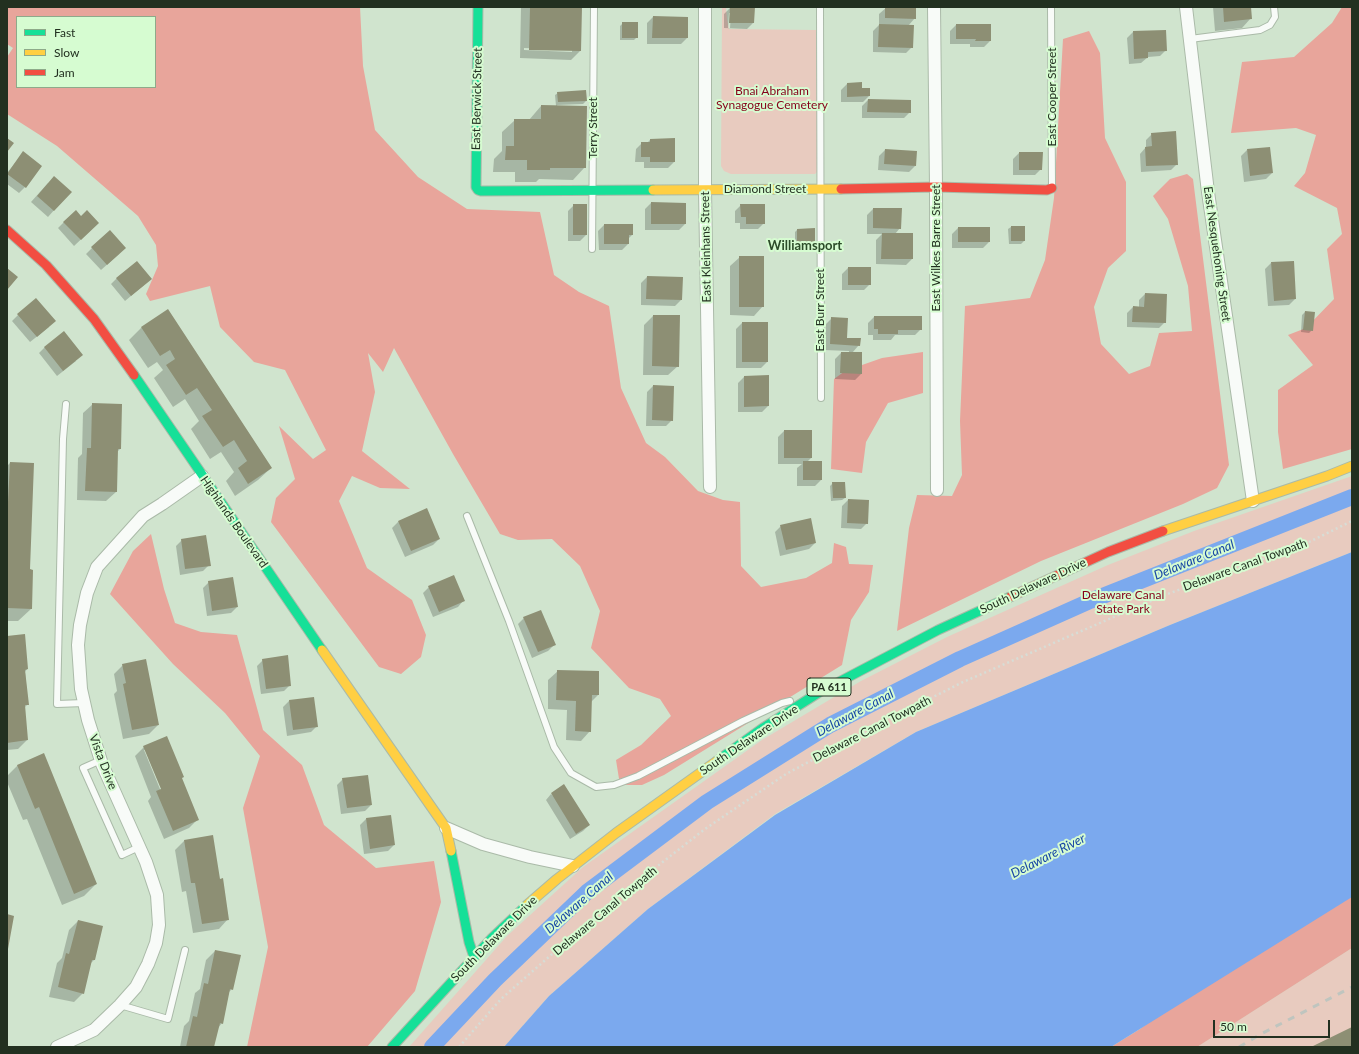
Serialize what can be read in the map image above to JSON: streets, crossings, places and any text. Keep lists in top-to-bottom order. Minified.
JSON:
{"streets":{"main road":["East Berwick Street","Diamond Street","Highlands Boulevard","South Delaware Drive","PA 611"],"street":["East Kleinhans Street","East Wilkes Barre Street","East Nesquehoning Street","Vista Drive"],"lane":["East Cooper Street","Terry Street","East Burr Street"],"path":["Delaware Canal Towpath"]},"crossings":[["East Cooper Street","Diamond Street"],["East Berwick Street","Diamond Street"],["Terry Street","Diamond Street"],["Diamond Street","East Kleinhans Street"],["Diamond Street","East Wilkes Barre Street"],["Diamond Street","East Burr Street"],["East Nesquehoning Street","South Delaware Drive"],["Highlands Boulevard","South Delaware Drive"],["Highlands Boulevard","Vista Drive"]],"districts":["Williamsport"],"water":["Delaware Canal","Delaware River"],"parks":["Bnai Abraham Synagogue Cemetery","Delaware Canal State Park"],"legend":["Fast","Slow","Jam"],"scale_bar":"50 m"}
